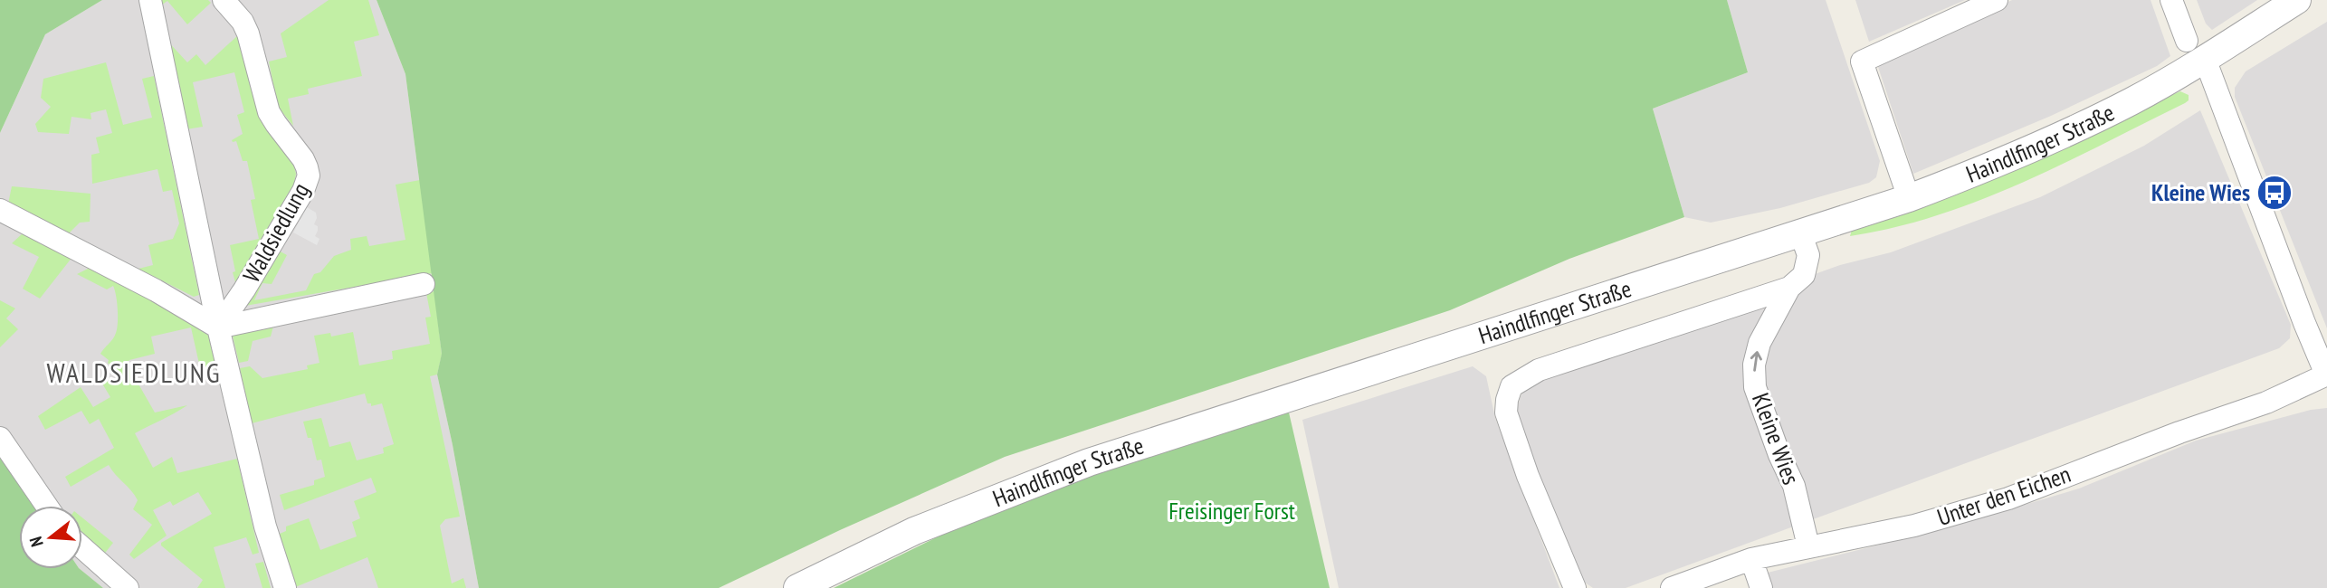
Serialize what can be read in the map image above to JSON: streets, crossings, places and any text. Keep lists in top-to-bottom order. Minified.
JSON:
{"streets":{"street":["Haindlfinger Straße","Waldsiedlung","Kleine Wies","Unter den Eichen"]},"crossings":[["Haindlfinger Straße","Kleine Wies"],["Kleine Wies","Unter den Eichen"]],"one_way":["Kleine Wies"],"districts":["WALDSIEDLUNG"],"parks":["Freisinger Forst"],"places":{"bus stop":["Kleine Wies"]},"north":"left"}
